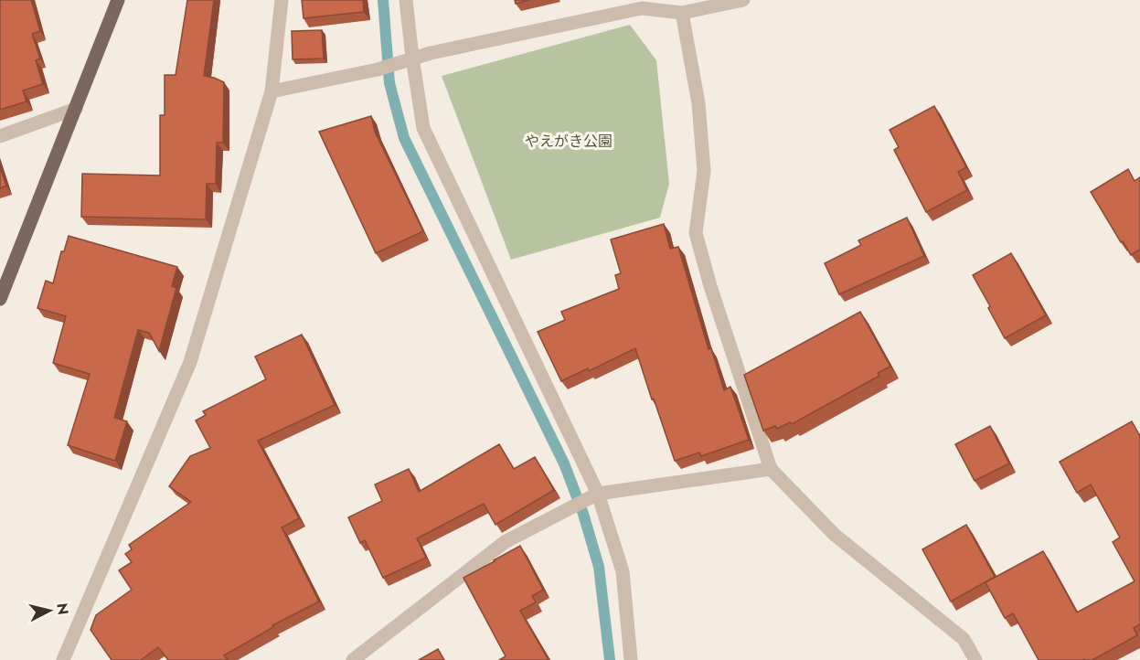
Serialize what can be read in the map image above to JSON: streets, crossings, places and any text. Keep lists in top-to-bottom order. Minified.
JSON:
{"parks":["やえがき公園"],"north":"right"}
